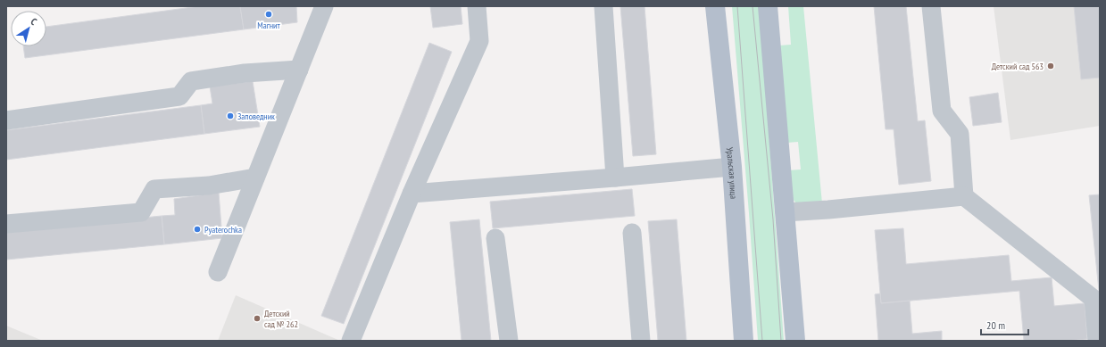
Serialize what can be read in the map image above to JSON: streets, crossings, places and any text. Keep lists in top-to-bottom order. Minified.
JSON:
{"streets":{"main road":["Уральская улица"]},"places":["Магнит","Детский сад 563","Заповедник","Pyaterochka","Детский сад № 262"],"scale_bar":"20 m","north":"top right"}
